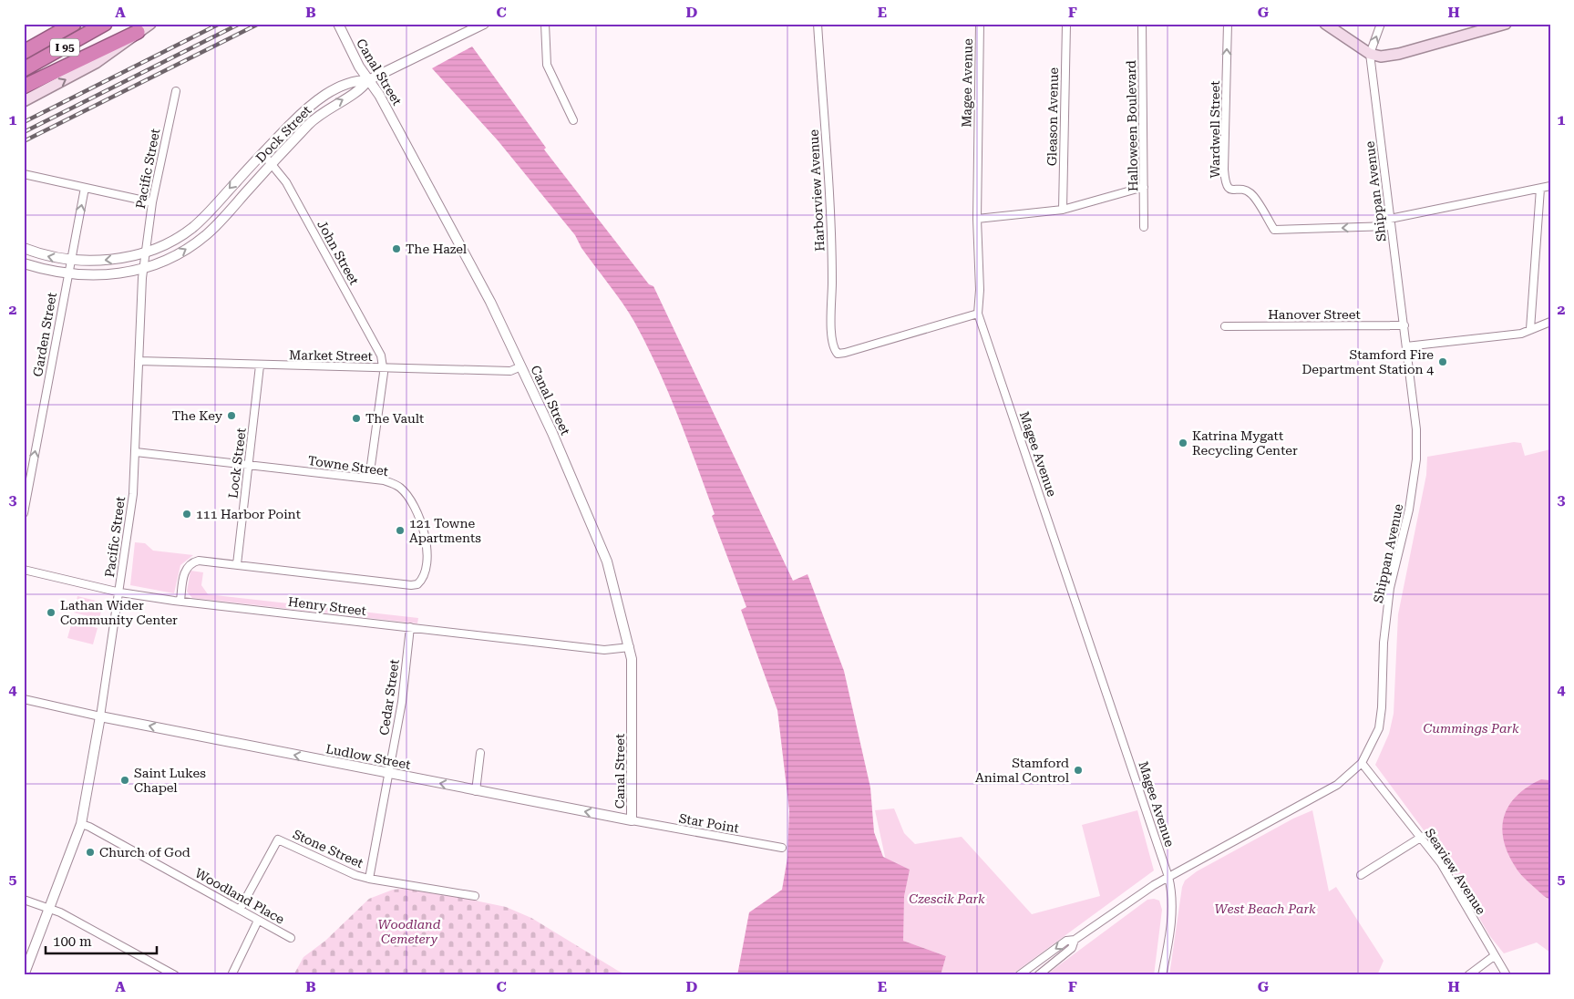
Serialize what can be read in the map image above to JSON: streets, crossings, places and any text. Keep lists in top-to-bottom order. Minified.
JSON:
{"streets":{"highway":["I 95"],"street":["Canal Street","Magee Avenue","Gleason Avenue","Halloween Boulevard","Wardwell Street","Dock Street","Pacific Street","Harborview Avenue","Shippan Avenue","John Street","Hanover Street","Garden Street","Market Street","Lock Street","Towne Street","Henry Street","Cedar Street","Ludlow Street","Star Point","Stone Street","Seaview Avenue","Woodland Place"]},"crossings":[["Canal Street","Dock Street"],["Canal Street","Market Street"],["Canal Street","Henry Street"],["Canal Street","Ludlow Street"],["Canal Street","Star Point"],["Magee Avenue","Harborview Avenue"],["Magee Avenue","Shippan Avenue"],["Wardwell Street","Shippan Avenue"],["Dock Street","Pacific Street"],["Dock Street","John Street"],["Dock Street","Garden Street"],["Pacific Street","Market Street"],["Pacific Street","Towne Street"],["Pacific Street","Henry Street"],["Pacific Street","Ludlow Street"],["Pacific Street","Woodland Place"],["Shippan Avenue","Hanover Street"],["Shippan Avenue","Seaview Avenue"],["John Street","Market Street"],["Market Street","Lock Street"],["Lock Street","Towne Street"],["Towne Street","Henry Street"],["Henry Street","Cedar Street"],["Cedar Street","Ludlow Street"],["Cedar Street","Stone Street"],["Ludlow Street","Star Point"],["Stone Street","Woodland Place"]],"one_way":["Garden Street","Ludlow Street"],"parks":["Cummings Park","Czescik Park","West Beach Park","Woodland Cemetery"],"places":["The Hazel","Stamford Fire Department Station 4","The Key","The Vault","Katrina Mygatt Recycling Center","111 Harbor Point","121 Towne Apartments","Lathan Wider Community Center","Stamford Animal Control","Saint Lukes Chapel","Church of God"],"scale_bar":"100 m","grid":{"columns":["A","B","C","D","E","F","G","H"],"rows":["1","2","3","4","5"]}}
